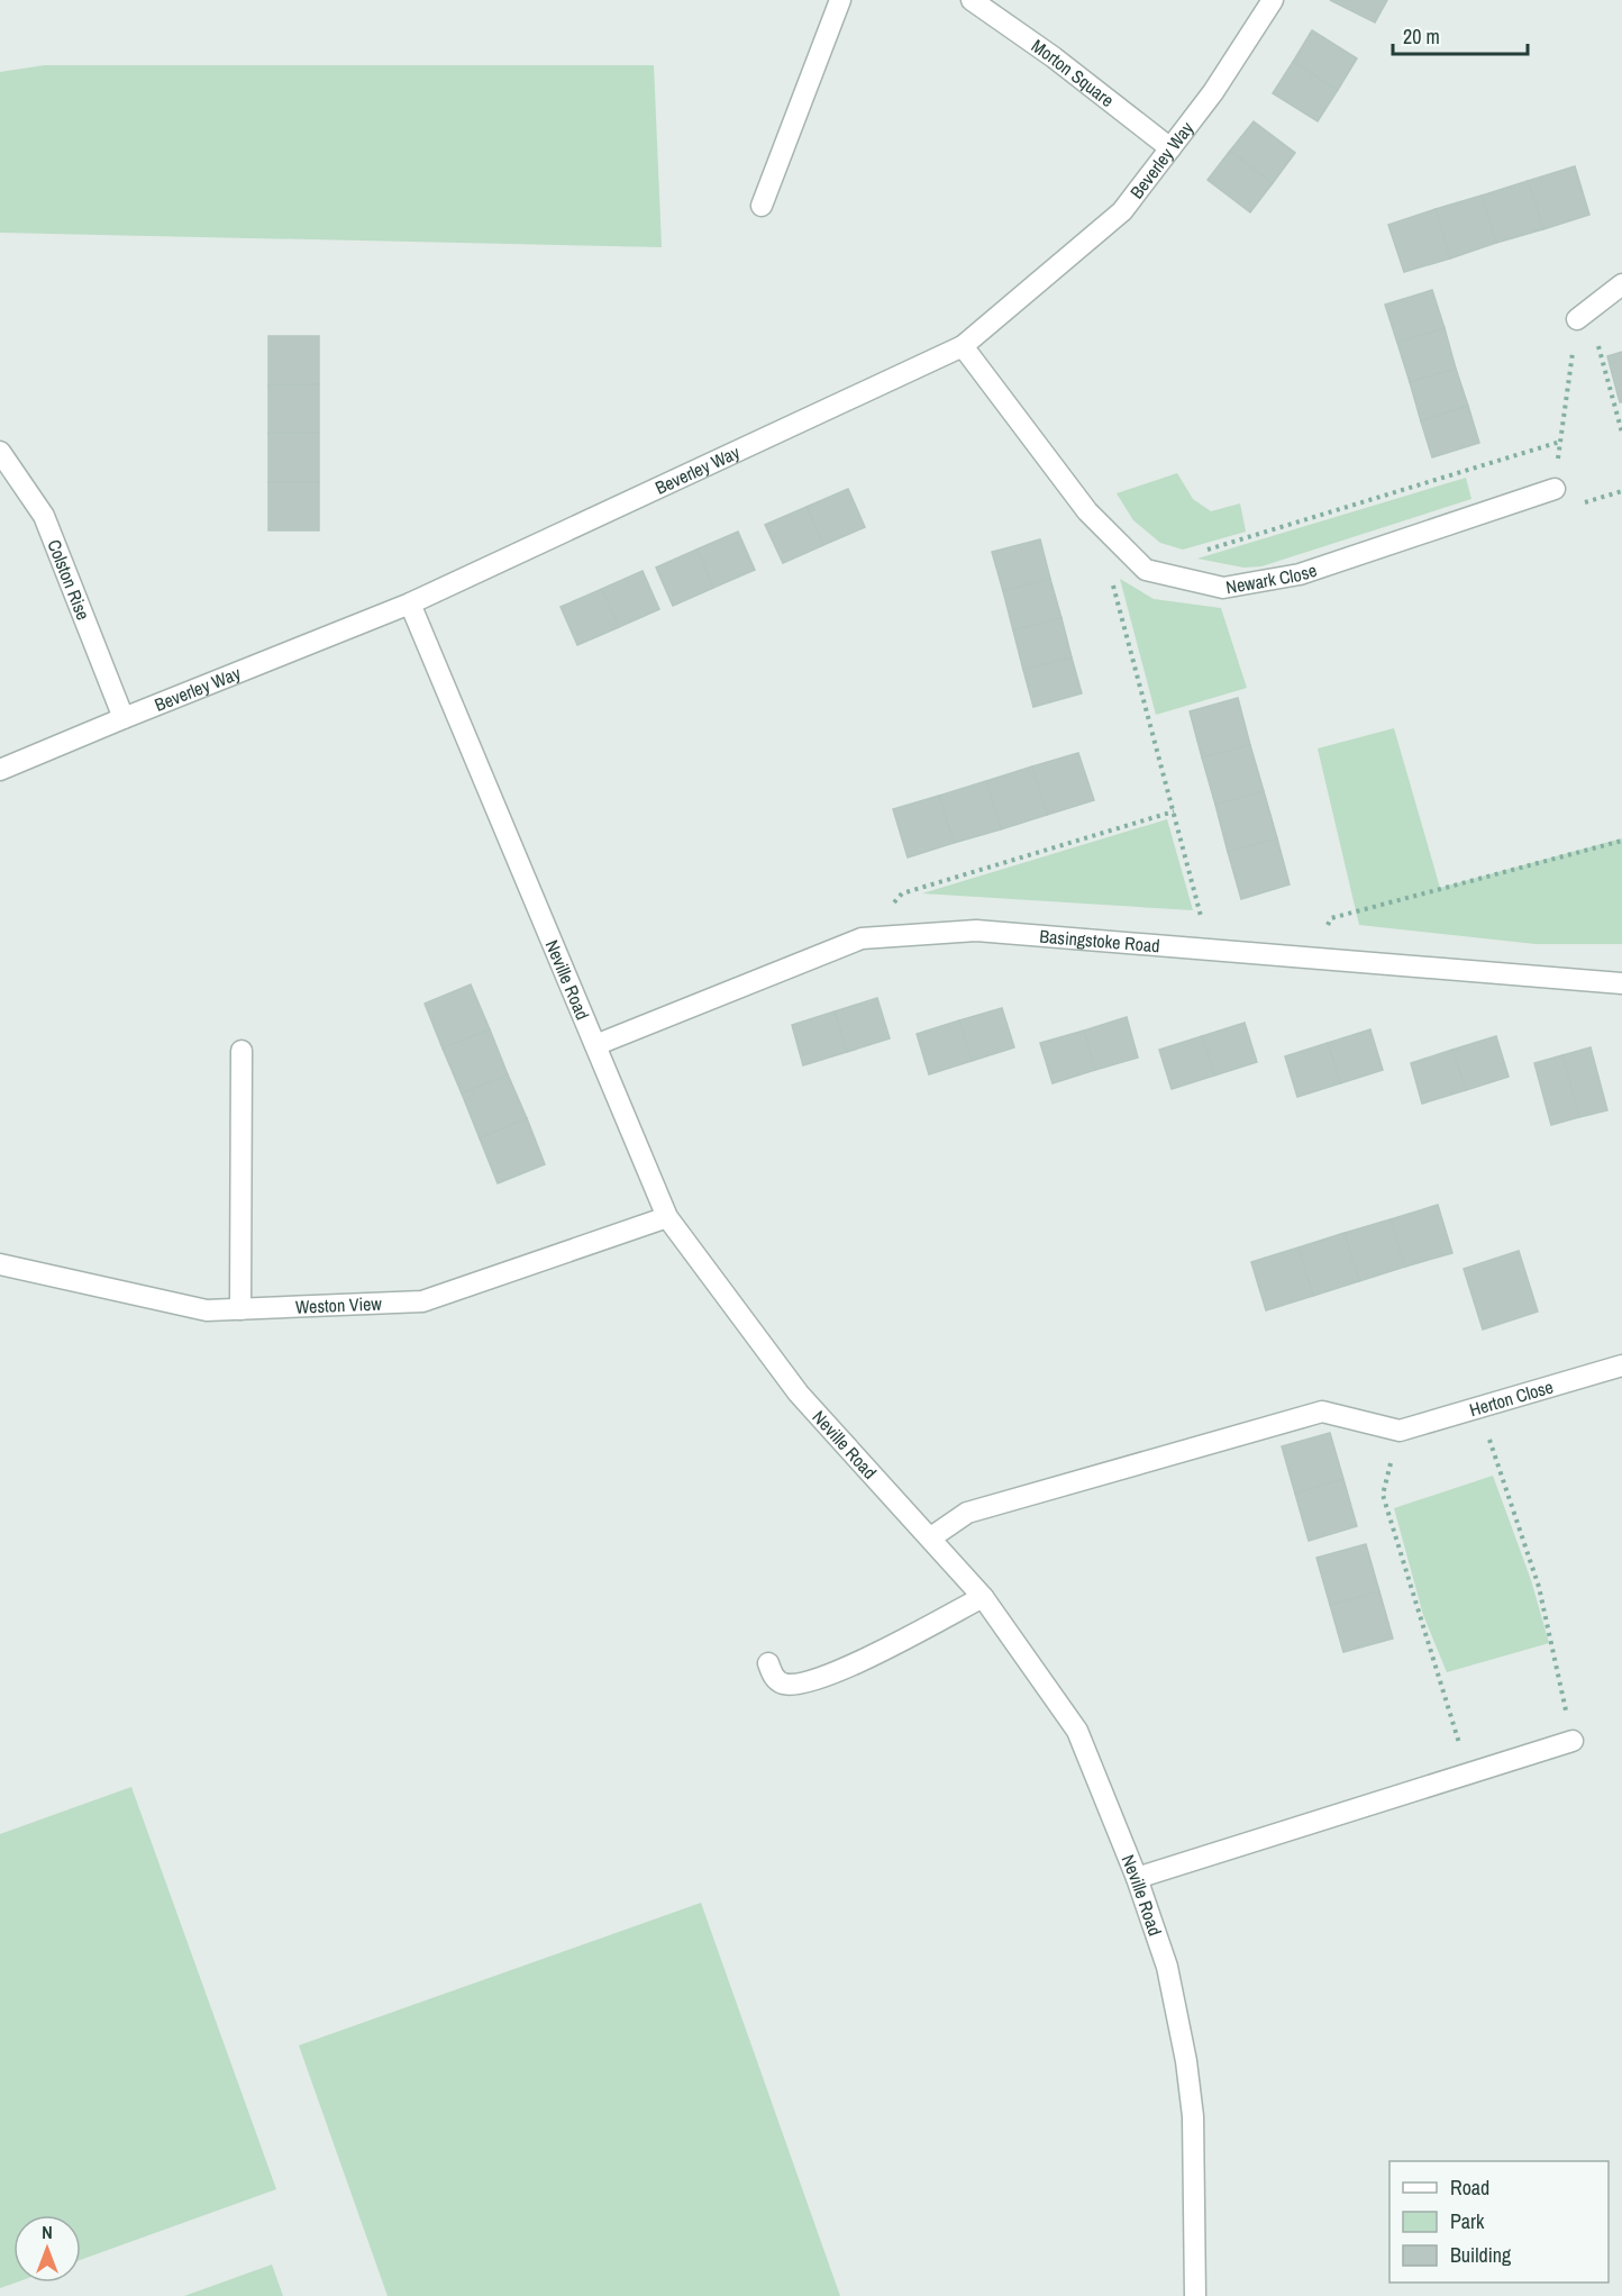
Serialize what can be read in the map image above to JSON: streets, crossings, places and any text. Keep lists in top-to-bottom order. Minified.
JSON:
{"streets":{"street":["Morton Square","Beverley Way","Newark Close","Colston Rise","Basingstoke Road","Neville Road","Weston View","Herton Close"]},"crossings":[["Morton Square","Beverley Way"],["Beverley Way","Colston Rise"],["Beverley Way","Neville Road"],["Basingstoke Road","Neville Road"],["Neville Road","Weston View"]],"legend":["Road","Park","Building"],"scale_bar":"20 m","north":"top"}
